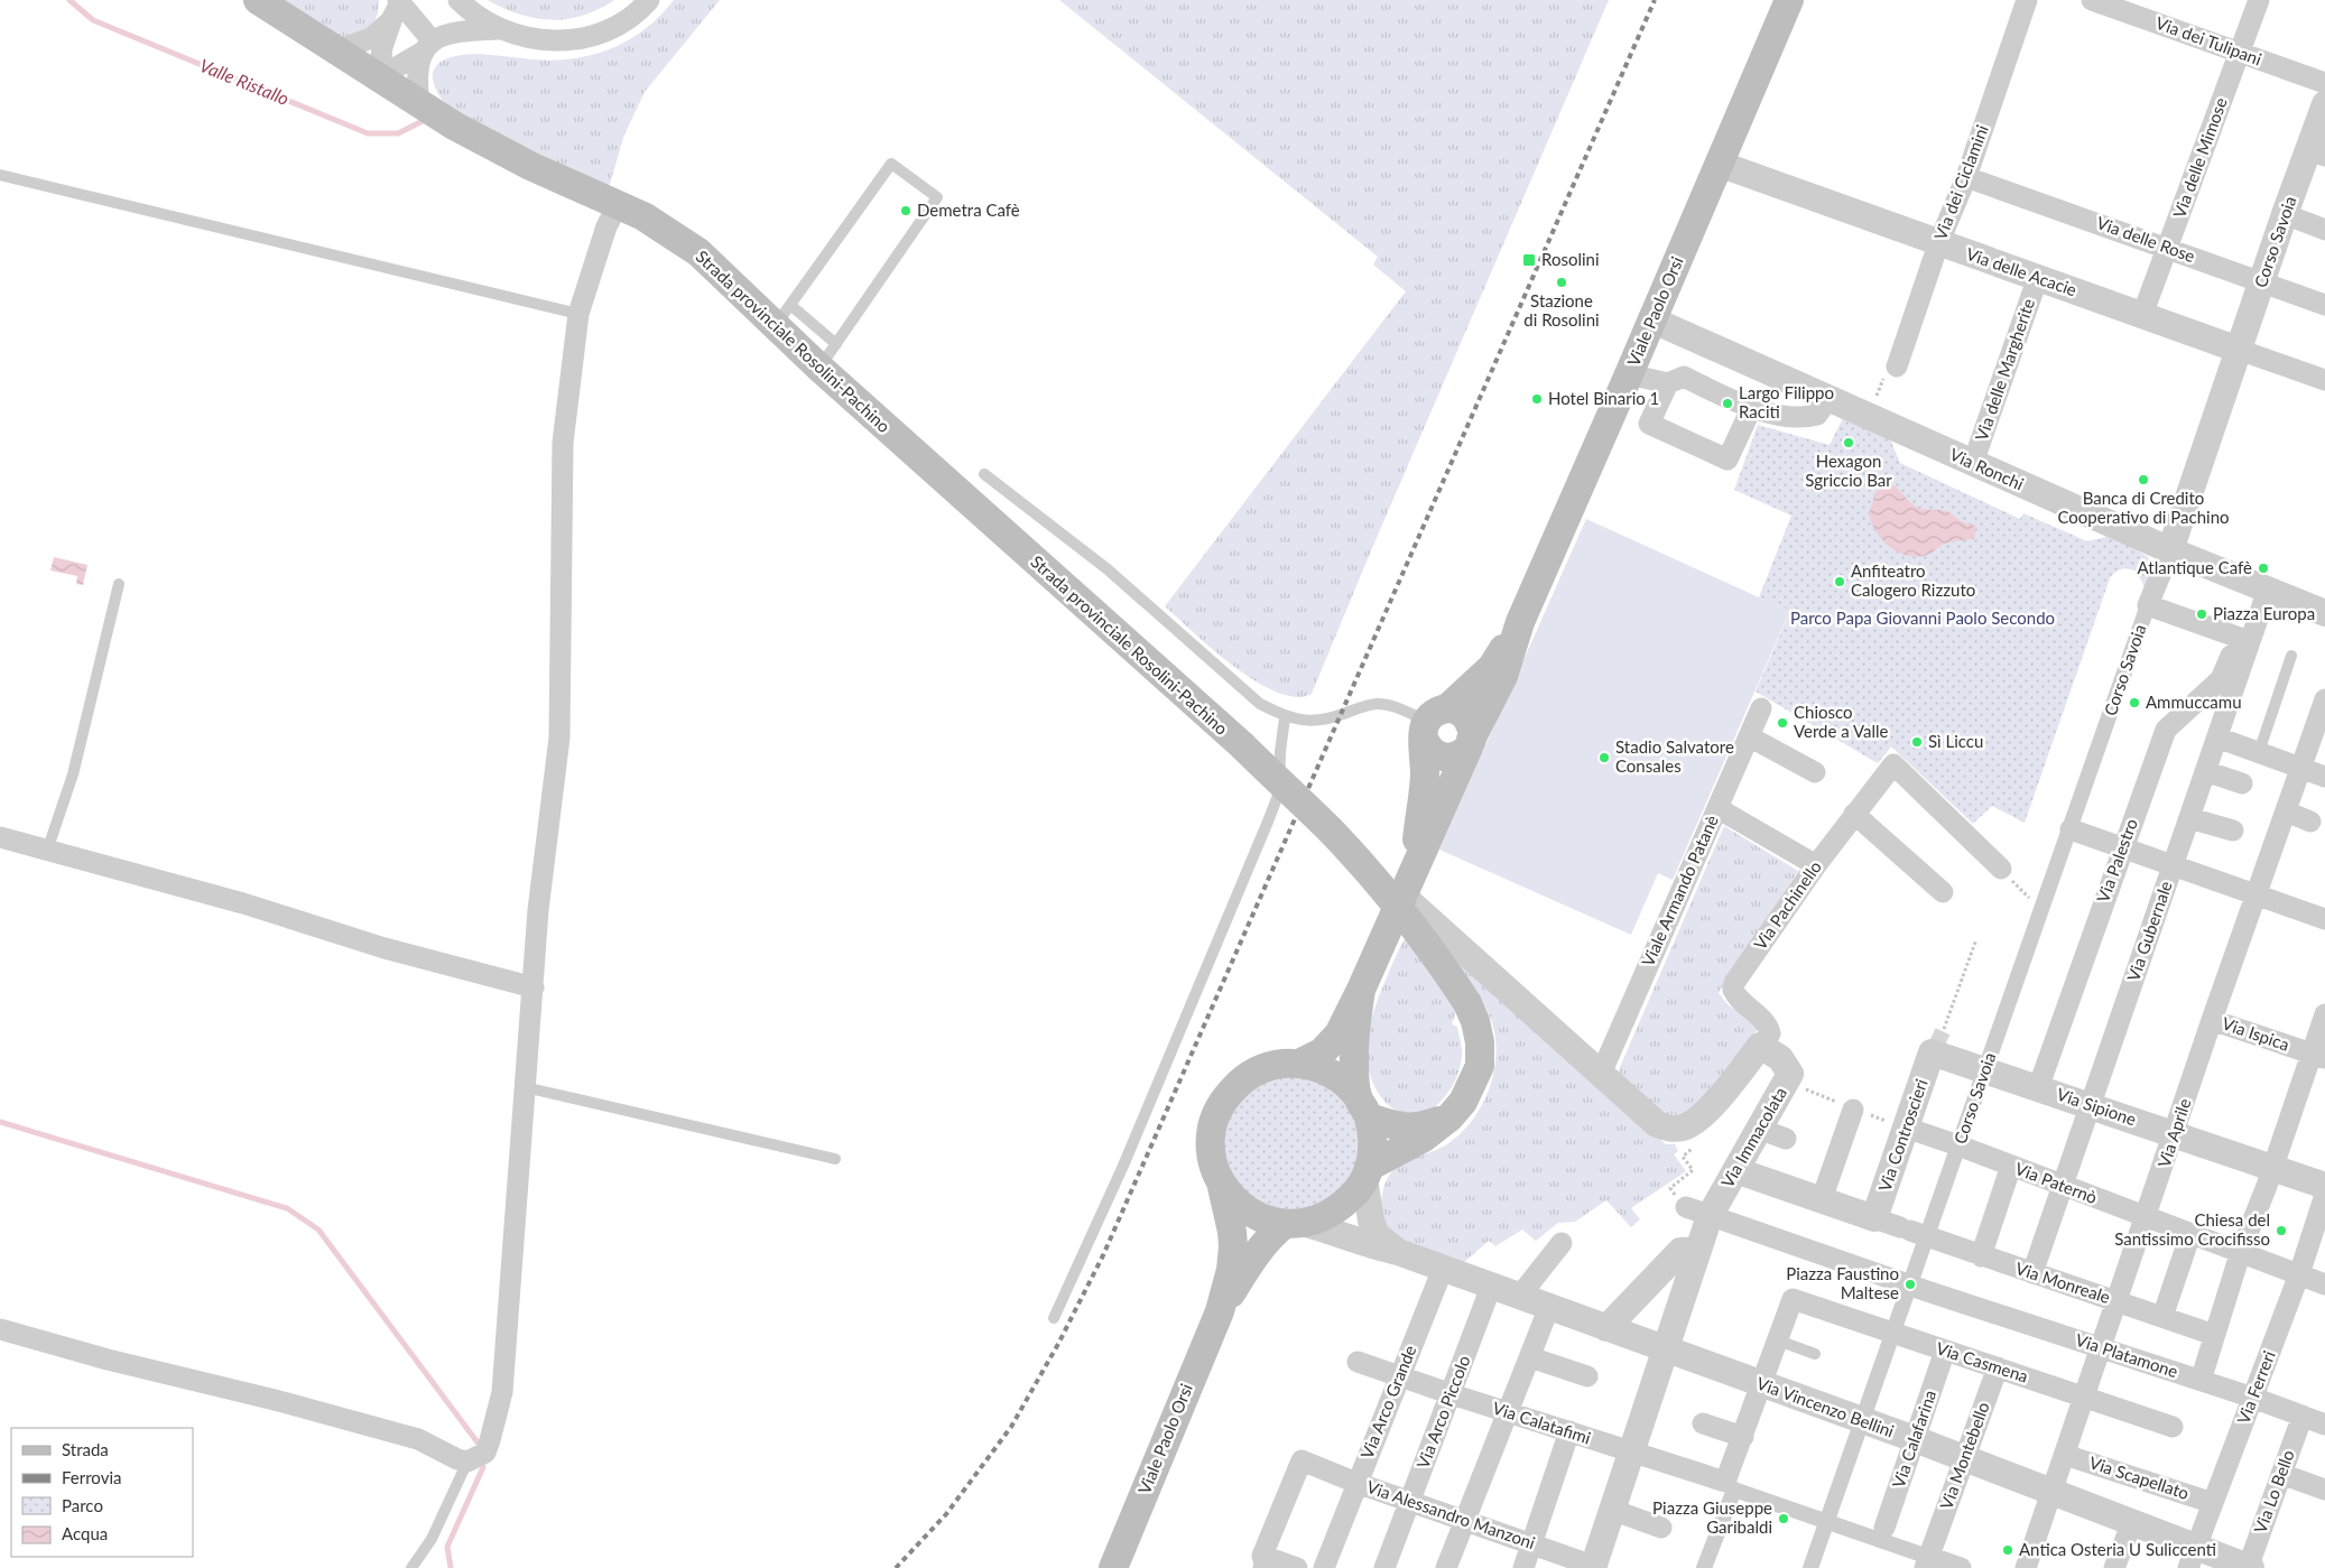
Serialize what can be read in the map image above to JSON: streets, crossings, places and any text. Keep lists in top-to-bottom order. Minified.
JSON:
{"streets":{"main road":["Viale Paolo Orsi","Strada provinciale Rosolini-Pachino"],"street":["Via dei Tulipani","Via delle Mimose","Via dei Ciclamini","Via delle Rose","Corso Savoia","Via delle Acacie","Via delle Margherite","Via Ronchi","Via Palestro","Viale Armando Patanè","Via Pachinello","Via Gubernale","Via Ispica","Via Sipione","Via Aprile","Via Controscieri","Via Immacolata","Via Paternò","Via Monreale","Via Platamone","Via Casmena","Via Ferreri","Via Arco Grande","Via Vincenzo Bellini","Via Arco Piccolo","Via Calatafimi","Via Calafarina","Via Montebello","Via Scapellato","Via Lo Bello","Via Alessandro Manzoni"]},"crossings":[["Via dei Tulipani","Via delle Mimose"],["Via delle Mimose","Via delle Rose"],["Via delle Mimose","Via delle Acacie"],["Via dei Ciclamini","Via delle Rose"],["Via dei Ciclamini","Via delle Acacie"],["Via delle Rose","Corso Savoia"],["Corso Savoia","Via delle Acacie"],["Corso Savoia","Via Ronchi"],["Corso Savoia","Via Sipione"],["Corso Savoia","Via Paternò"],["Corso Savoia","Via Monreale"],["Corso Savoia","Via Platamone"],["Corso Savoia","Via Casmena"],["Via delle Acacie","Viale Paolo Orsi"],["Via delle Acacie","Via delle Margherite"],["Viale Paolo Orsi","Via Ronchi"],["Strada provinciale Rosolini-Pachino","Via Vincenzo Bellini"],["Via delle Margherite","Via Ronchi"],["Via Ronchi","Via Gubernale"],["Via Palestro","Via Gubernale"],["Via Palestro","Via Sipione"],["Via Pachinello","Via Immacolata"],["Via Gubernale","Via Sipione"],["Via Gubernale","Via Paternò"],["Via Gubernale","Via Monreale"],["Via Ispica","Via Aprile"],["Via Sipione","Via Aprile"],["Via Sipione","Via Controscieri"],["Via Sipione","Via Ferreri"],["Via Aprile","Via Paternò"],["Via Aprile","Via Monreale"],["Via Aprile","Via Platamone"],["Via Aprile","Via Casmena"],["Via Aprile","Via Vincenzo Bellini"],["Via Aprile","Via Scapellato"],["Via Controscieri","Via Paternò"],["Via Controscieri","Via Monreale"],["Via Immacolata","Via Monreale"],["Via Immacolata","Via Platamone"],["Via Immacolata","Via Vincenzo Bellini"],["Via Immacolata","Via Calatafimi"],["Via Immacolata","Via Alessandro Manzoni"],["Via Paternò","Via Ferreri"],["Via Platamone","Via Ferreri"],["Via Platamone","Via Lo Bello"],["Via Casmena","Via Calafarina"],["Via Casmena","Via Montebello"],["Via Ferreri","Via Vincenzo Bellini"],["Via Ferreri","Via Scapellato"],["Via Arco Grande","Via Vincenzo Bellini"],["Via Arco Grande","Via Calatafimi"],["Via Arco Grande","Via Alessandro Manzoni"],["Via Vincenzo Bellini","Via Arco Piccolo"],["Via Vincenzo Bellini","Via Calafarina"],["Via Vincenzo Bellini","Via Montebello"],["Via Vincenzo Bellini","Via Lo Bello"],["Via Arco Piccolo","Via Calatafimi"],["Via Arco Piccolo","Via Alessandro Manzoni"]],"water":["Valle Ristallo"],"parks":["Parco Papa Giovanni Paolo Secondo"],"places":{"other":["Demetra Cafè","Stazione di Rosolini","Hotel Binario 1","Largo Filippo Raciti","Hexagon Sgriccio Bar","Banca di Credito Cooperativo di Pachino","Atlantique Cafè","Anfiteatro Calogero Rizzuto","Piazza Europa","Ammuccamu","Chiosco Verde a Valle","Sì Liccu","Stadio Salvatore Consales","Chiesa del Santissimo Crocifisso","Piazza Faustino Maltese","Piazza Giuseppe Garibaldi","Antica Osteria U Suliccenti"],"transit":["Rosolini"]},"legend":["Strada","Ferrovia","Parco","Acqua"]}
